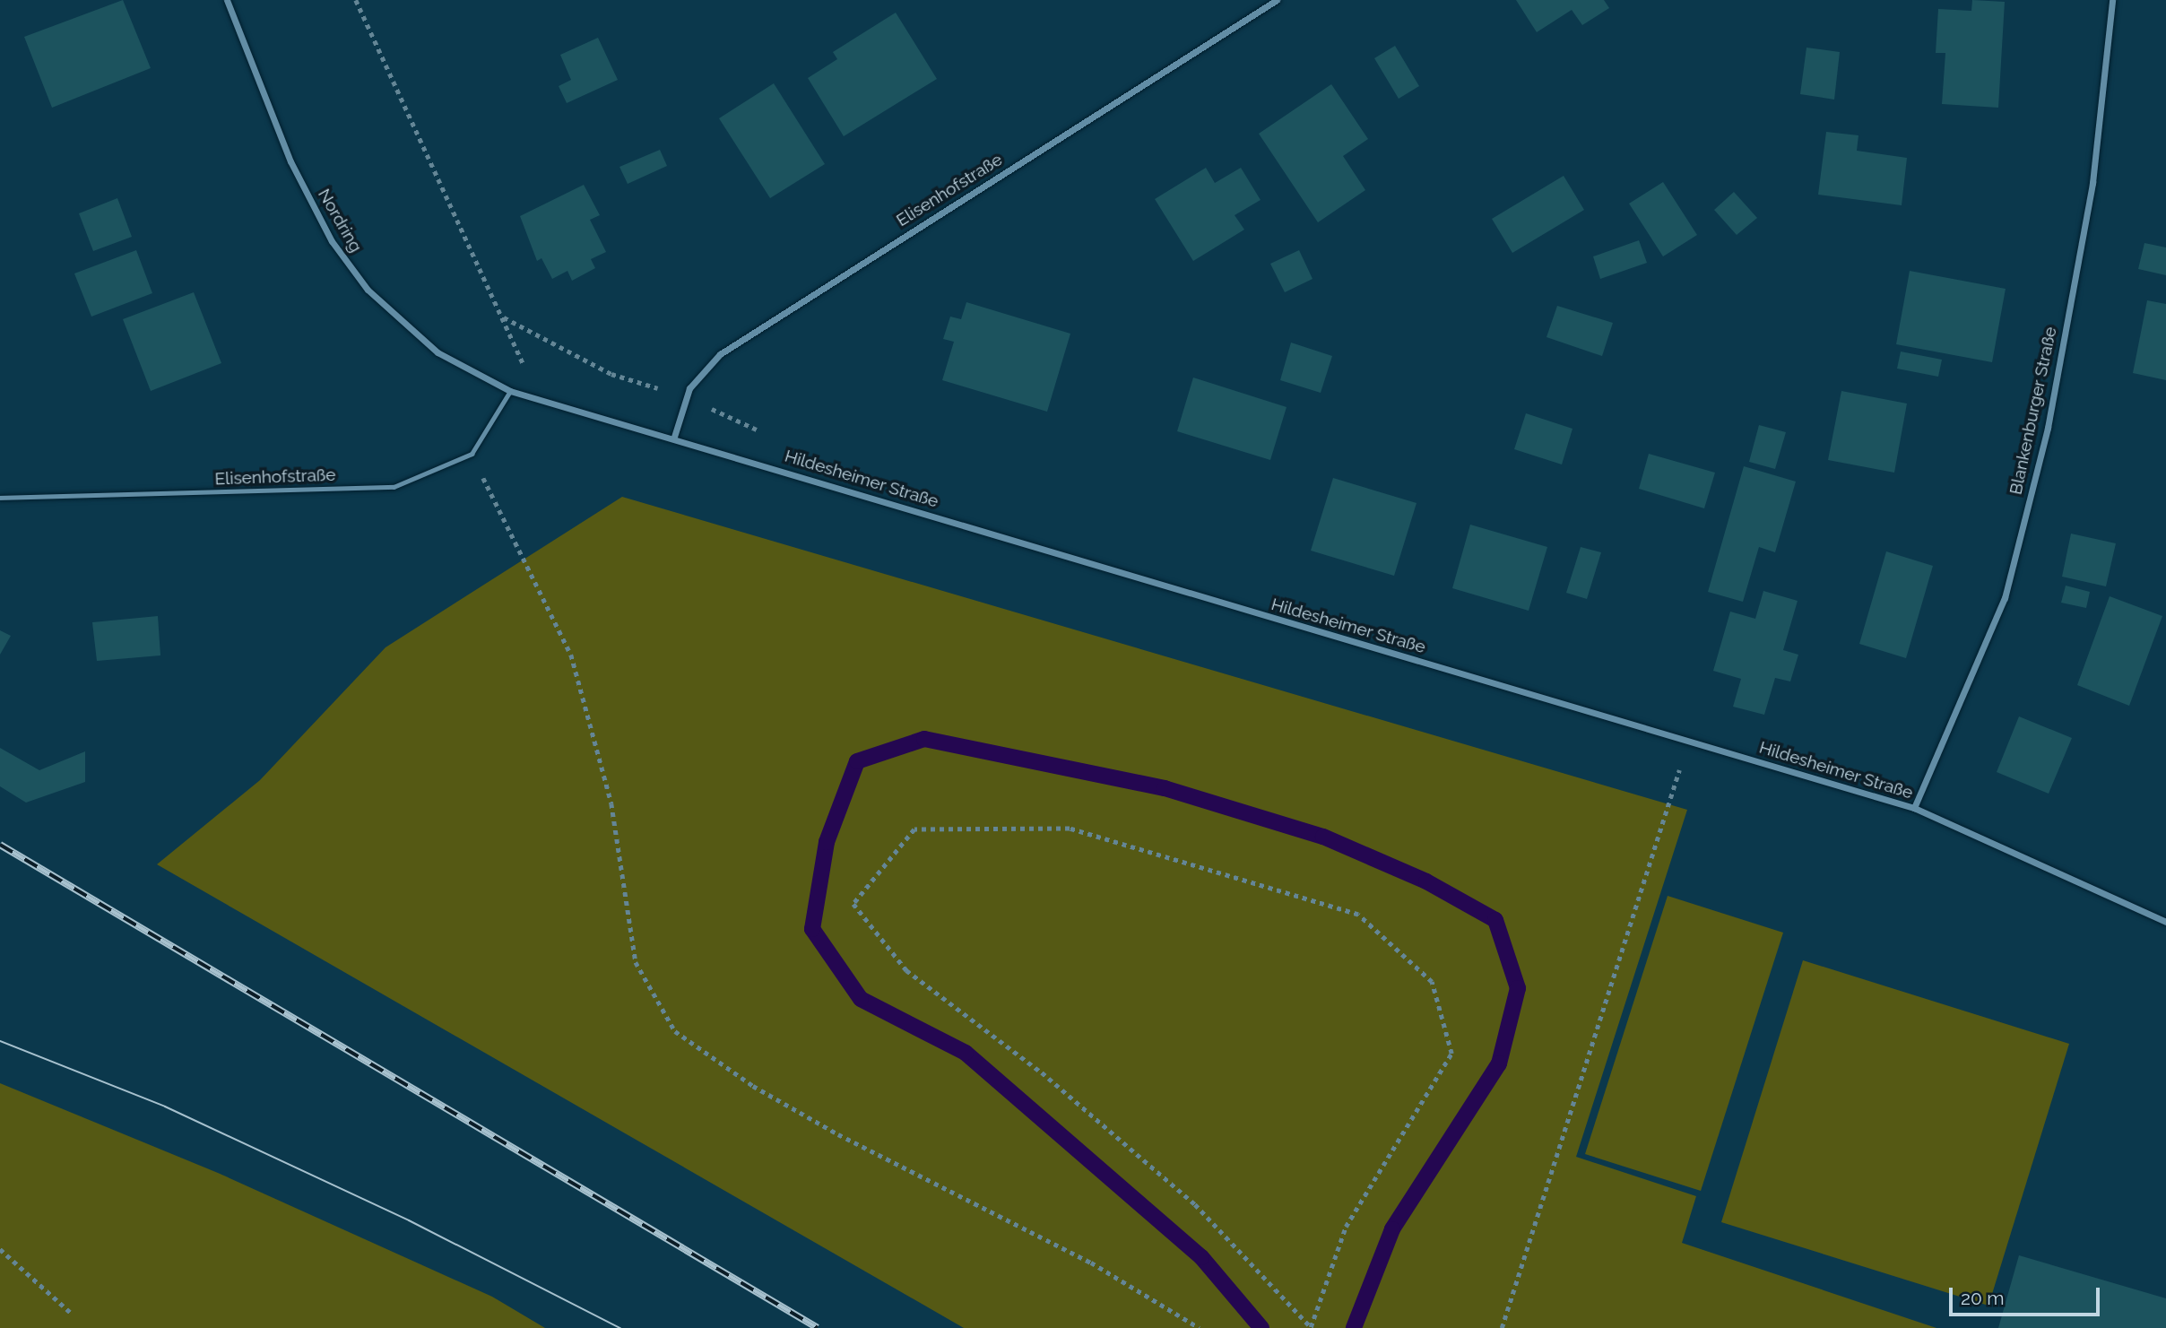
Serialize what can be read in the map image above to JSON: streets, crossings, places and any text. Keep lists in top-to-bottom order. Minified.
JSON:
{"streets":{"street":["Elisenhofstraße","Nordring","Blankenburger Straße","Hildesheimer Straße"]},"crossings":[["Elisenhofstraße","Hildesheimer Straße"],["Nordring","Hildesheimer Straße"],["Blankenburger Straße","Hildesheimer Straße"]],"scale_bar":"20 m"}
